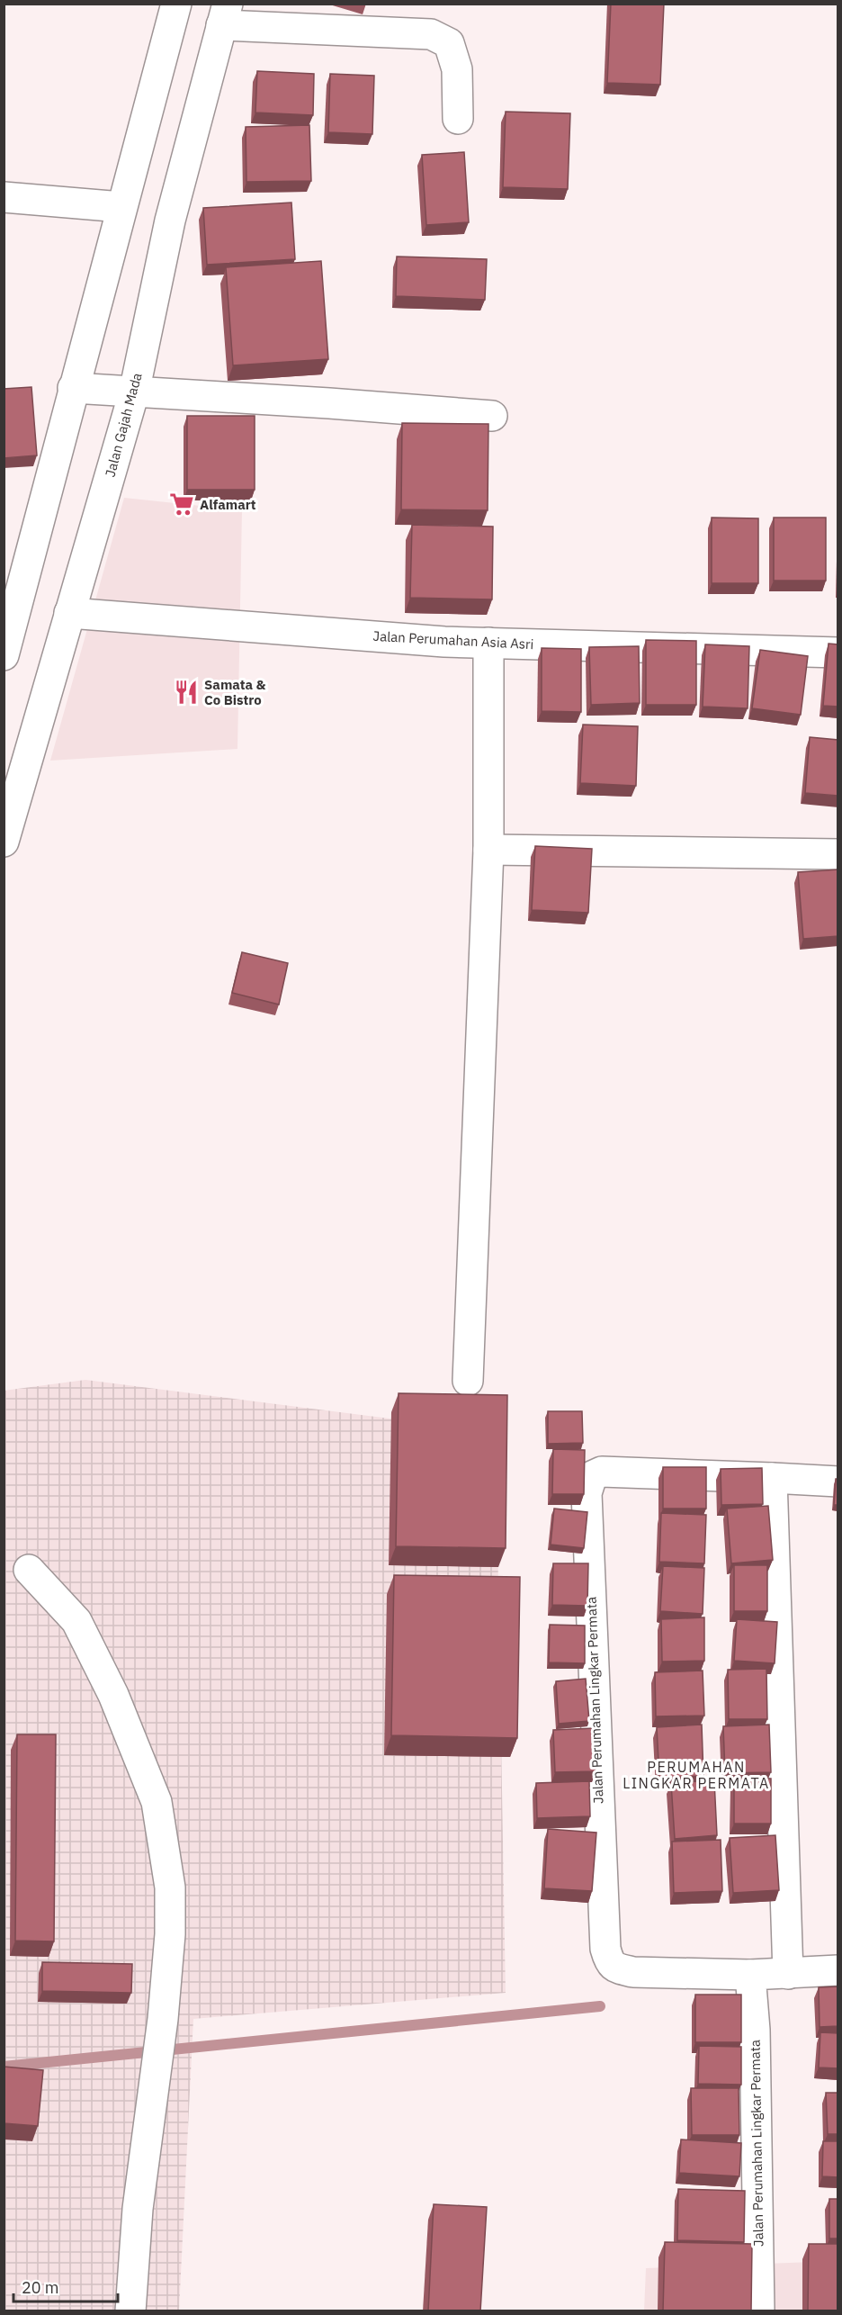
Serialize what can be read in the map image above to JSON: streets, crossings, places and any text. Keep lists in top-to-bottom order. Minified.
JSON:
{"streets":{"street":["Jalan Gajah Mada","Jalan Perumahan Asia Asri","Jalan Perumahan Lingkar Permata"]},"crossings":[["Jalan Gajah Mada","Jalan Perumahan Asia Asri"]],"districts":["PERUMAHAN LINGKAR PERMATA"],"places":{"supermarket":["Alfamart"],"restaurant":["Samata & Co Bistro"]},"scale_bar":"20 m"}
